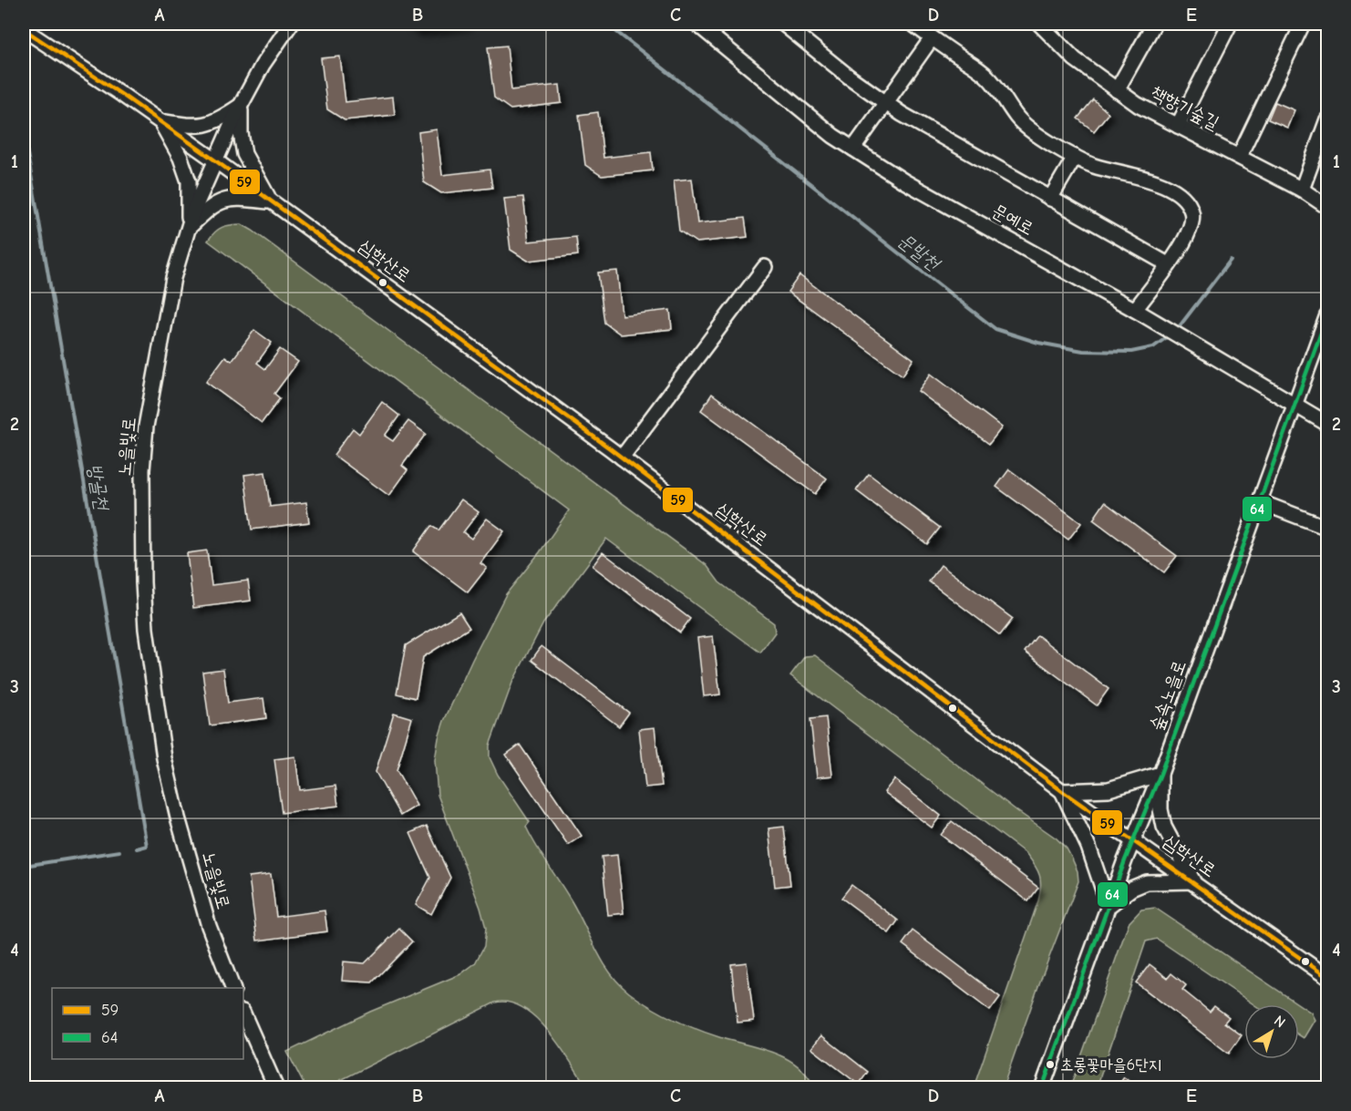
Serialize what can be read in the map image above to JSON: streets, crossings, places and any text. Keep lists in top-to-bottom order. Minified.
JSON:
{"streets":{"street":["책향기숲길","문예로","심학산로","노을빛로","숲속노을로"]},"crossings":[["문예로","숲속노을로"],["심학산로","노을빛로"],["심학산로","숲속노을로"]],"water":["문발천","방골천"],"places":["초롱꽃마을6단지"],"lines":["transit line 59","transit line 64"],"legend":["59","64"],"north":"top right","grid":{"columns":["A","B","C","D","E"],"rows":["1","2","3","4"]}}
